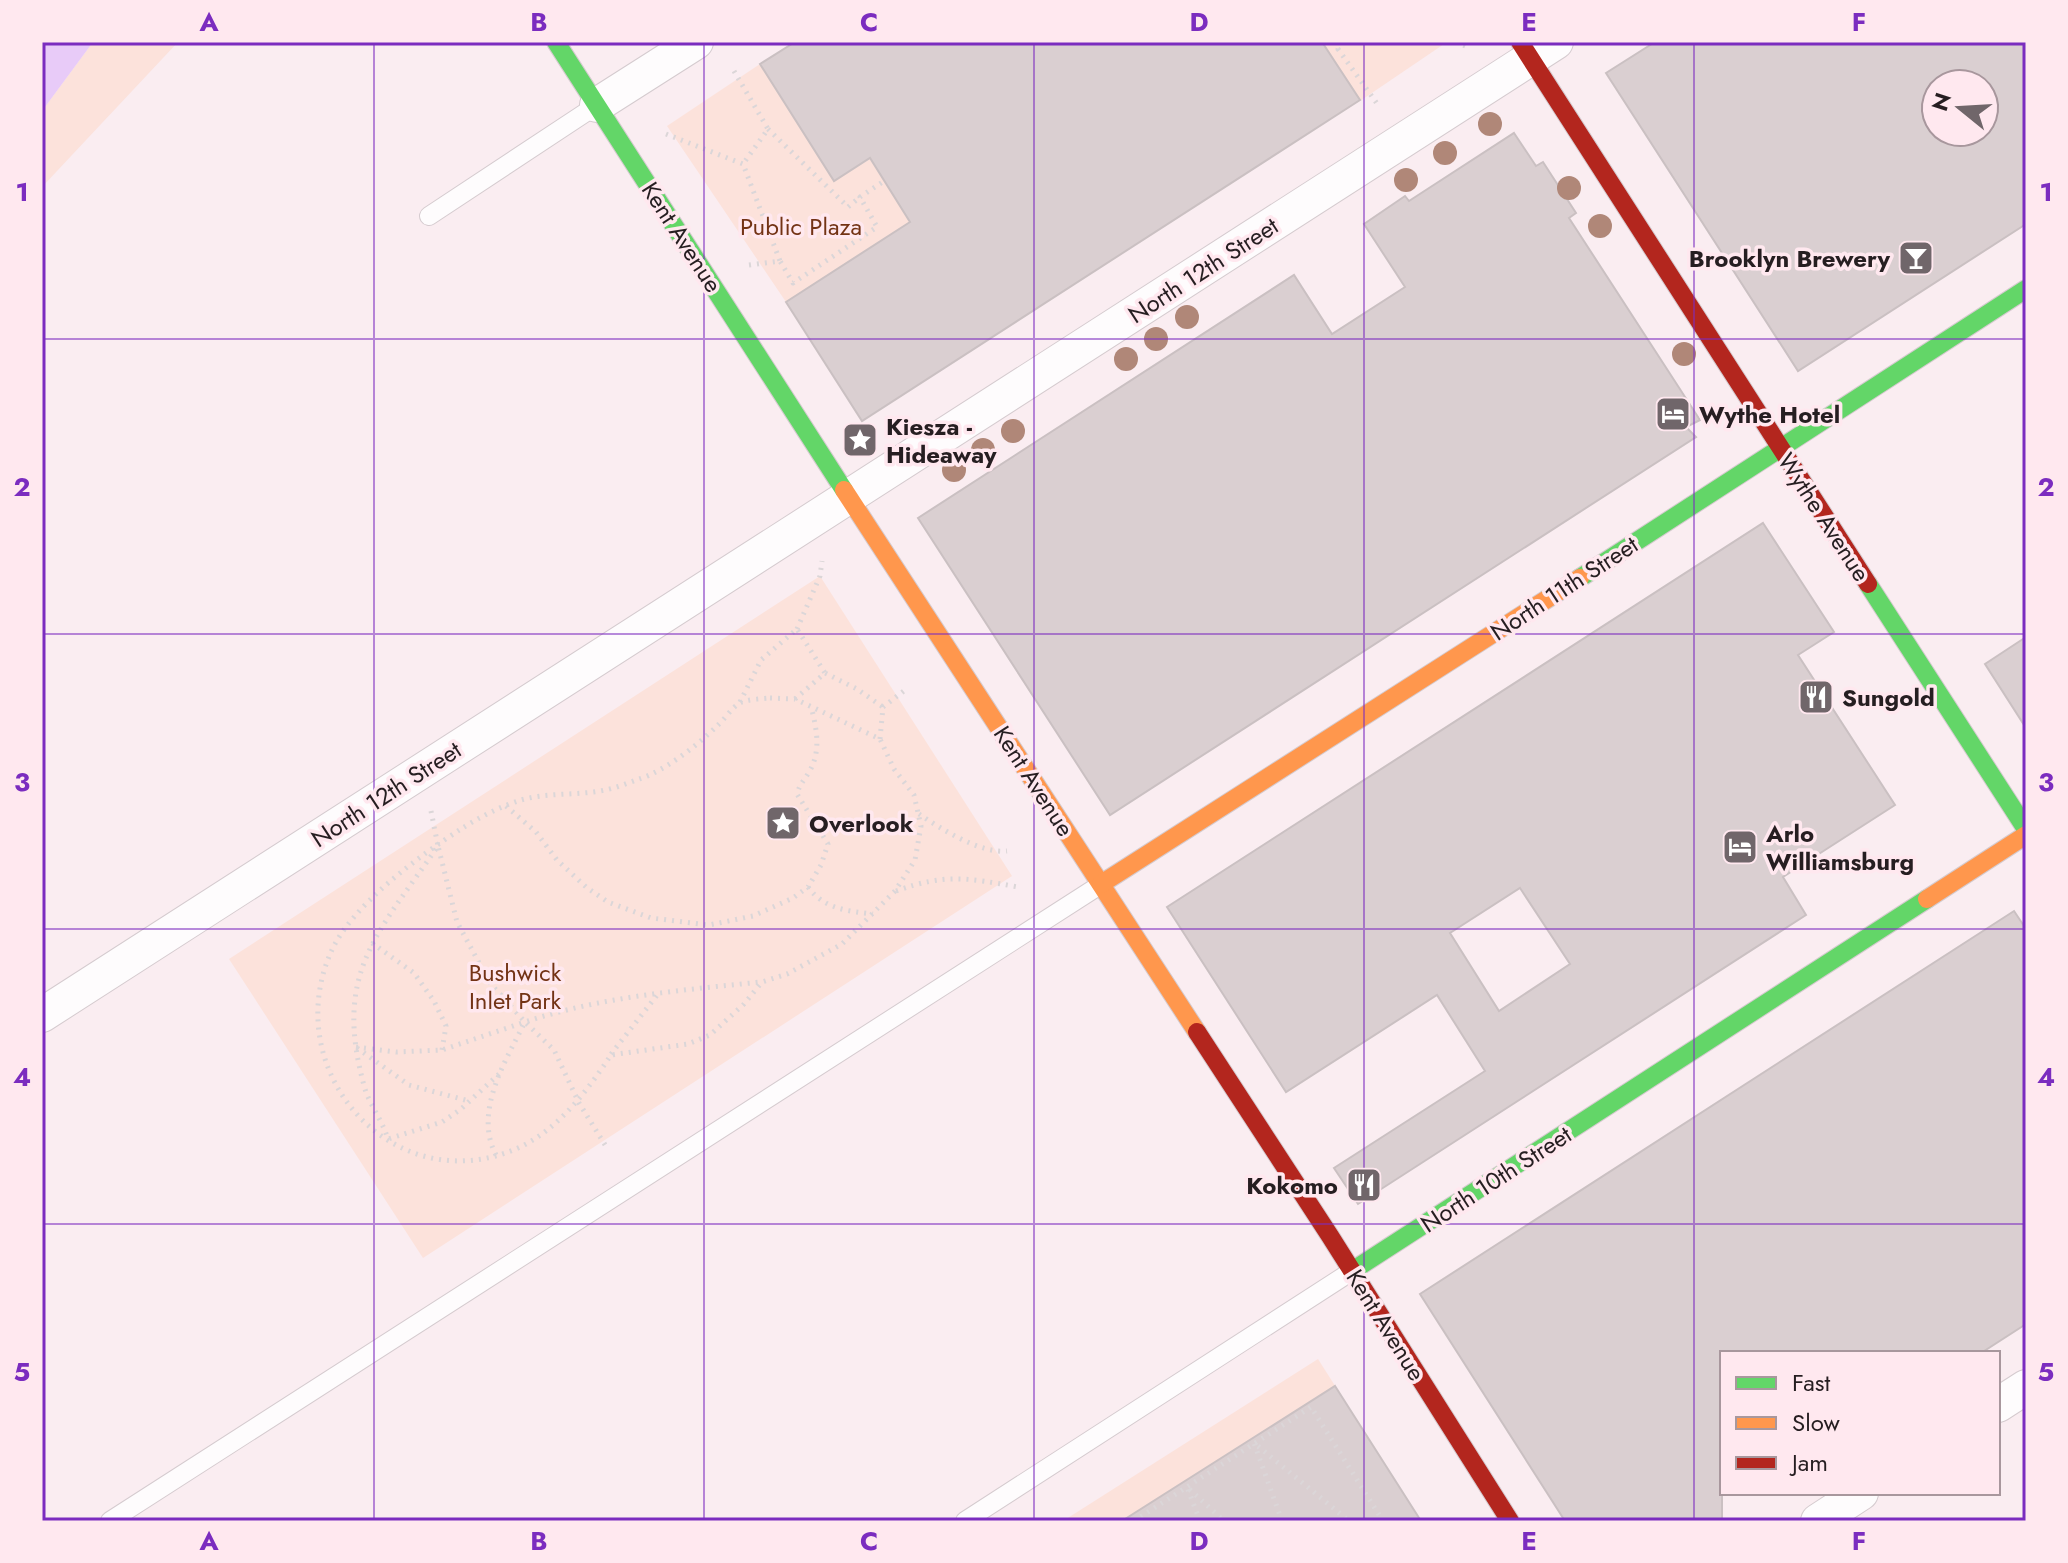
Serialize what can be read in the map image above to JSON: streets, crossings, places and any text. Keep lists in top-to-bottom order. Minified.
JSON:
{"streets":{"main road":["Kent Avenue","Wythe Avenue","North 11th Street","North 10th Street"],"street":["North 12th Street"]},"crossings":[["Kent Avenue","North 12th Street"],["Kent Avenue","North 11th Street"],["Kent Avenue","North 10th Street"],["North 12th Street","Wythe Avenue"],["Wythe Avenue","North 11th Street"]],"parks":["Public Plaza","Bushwick Inlet Park"],"places":{"bar":["Brooklyn Brewery"],"hotel":["Wythe Hotel","Arlo Williamsburg"],"place":["Kiesza - Hideaway","Overlook"],"restaurant":["Sungold","Kokomo"]},"legend":["Fast","Slow","Jam"],"north":"left","grid":{"columns":["A","B","C","D","E","F"],"rows":["1","2","3","4","5"]}}
